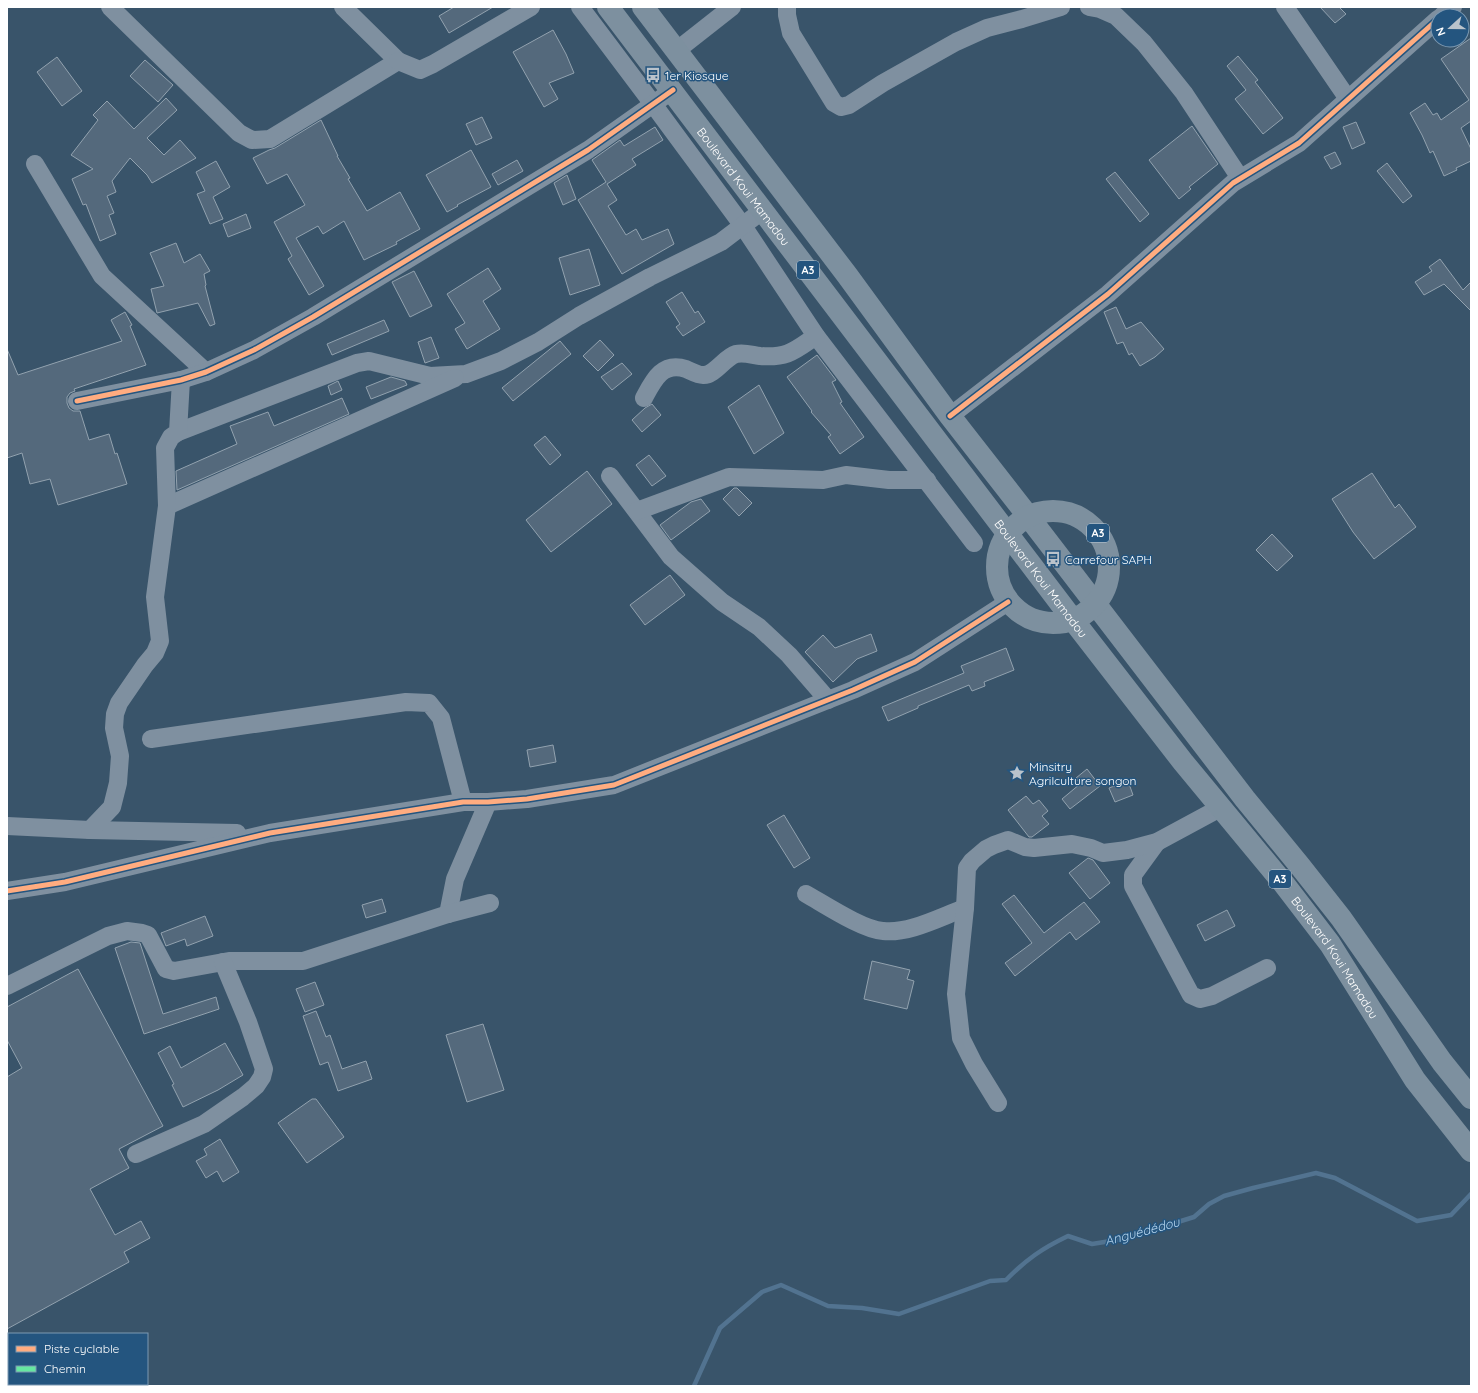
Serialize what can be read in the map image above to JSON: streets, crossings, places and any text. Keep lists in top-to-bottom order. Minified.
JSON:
{"streets":{"main road":["Boulevard Koui Mamadou","A3"]},"crossings":[["Boulevard Koui Mamadou","A3"]],"water":["Anguédédou"],"places":{"bus stop":["1er Kiosque","Carrefour SAPH"],"place":["Minsitry Agrilculture songon"]},"legend":["Piste cyclable","Chemin"],"north":"left"}
